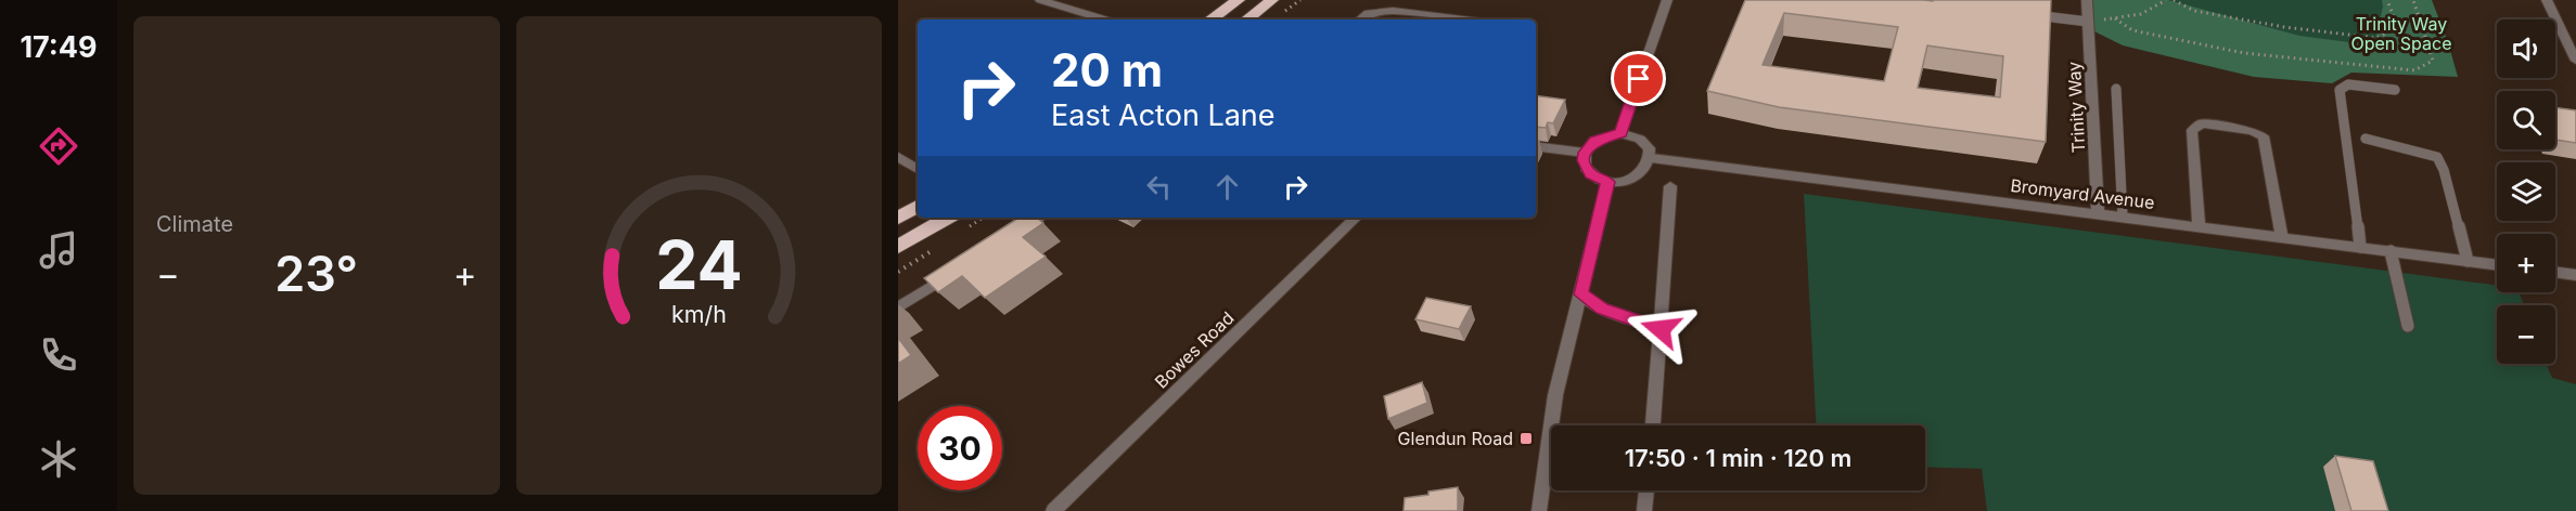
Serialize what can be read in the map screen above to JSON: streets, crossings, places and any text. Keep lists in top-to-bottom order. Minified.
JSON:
{"streets":{"street":["Trinity Way","Bromyard Avenue","Bowes Road"]},"crossings":[["Trinity Way","Bromyard Avenue"]],"parks":["Trinity Way Open Space"],"places":{"transit":["Glendun Road"]},"page":{"tabs":"17:49","tile":"Climate","map_buttons":["+","−"],"turn":["20 m","East Acton Lane"],"heat":["−","23°","+"],"limit":"30","trip":"17:50 · 1 min · 120 m","gauge":["24","km/h"]}}
